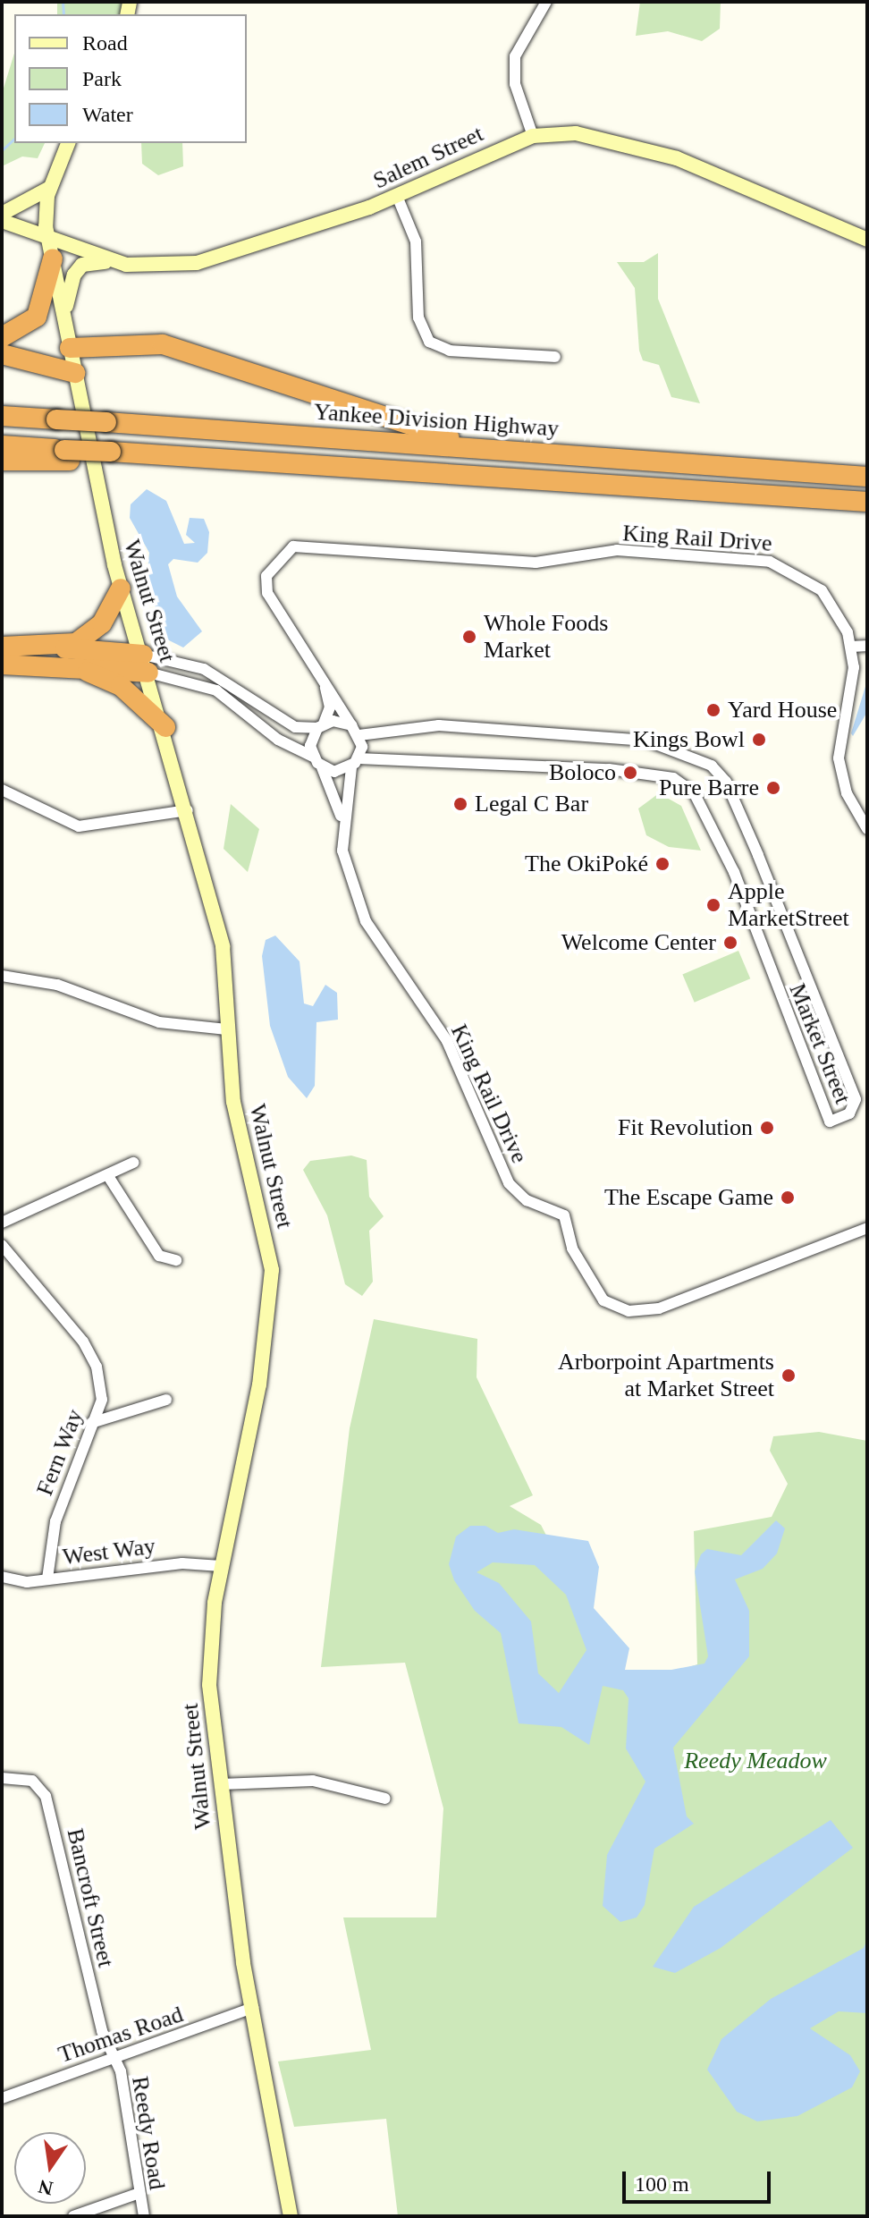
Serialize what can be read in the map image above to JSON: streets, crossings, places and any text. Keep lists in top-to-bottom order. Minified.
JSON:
{"streets":{"highway":["Yankee Division Highway"],"main road":["Salem Street","Walnut Street"],"street":["King Rail Drive","Market Street","Fern Way","West Way","Bancroft Street","Thomas Road","Reedy Road"]},"crossings":[["Salem Street","Walnut Street"],["King Rail Drive","Market Street"],["Walnut Street","Market Street"],["Walnut Street","West Way"],["Walnut Street","Thomas Road"],["Fern Way","West Way"],["Bancroft Street","Thomas Road"],["Bancroft Street","Reedy Road"],["Thomas Road","Reedy Road"]],"parks":["Reedy Meadow"],"places":["Whole Foods Market","Yard House","Kings Bowl","Boloco","Pure Barre","Legal C Bar","The OkiPoké","Apple MarketStreet","Welcome Center","Fit Revolution","The Escape Game","Arborpoint Apartments at Market Street"],"legend":["Road","Park","Water"],"scale_bar":"100 m","north":"bottom"}
